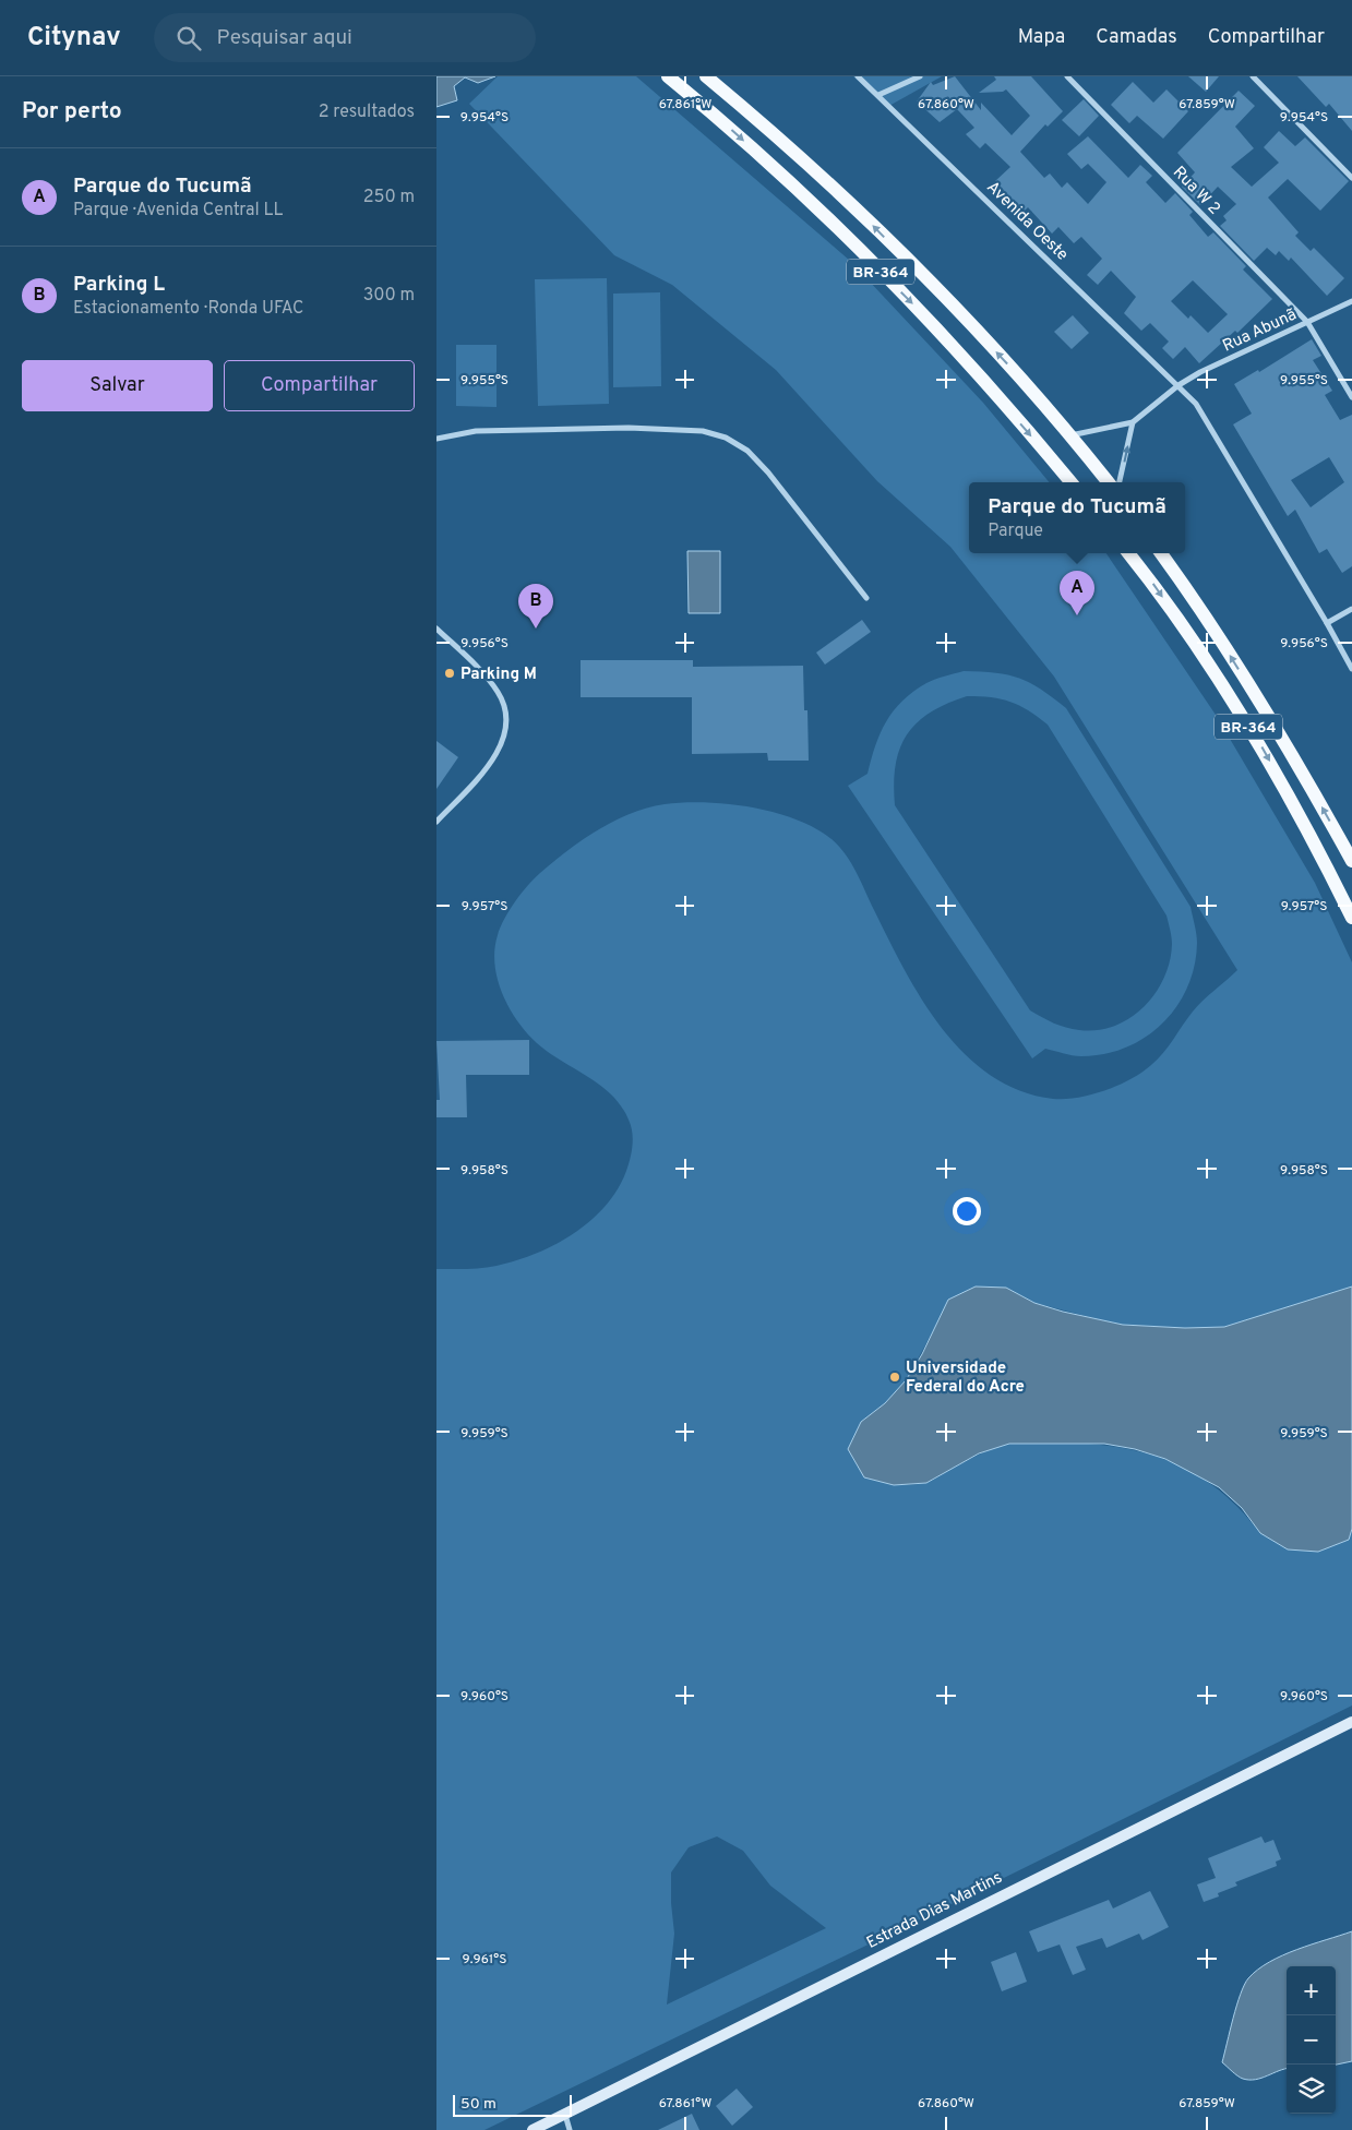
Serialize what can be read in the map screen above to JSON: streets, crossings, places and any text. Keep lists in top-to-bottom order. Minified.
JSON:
{"streets":{"main road":["BR-364"],"street":["Rua W 2","Avenida Oeste","Rua Abunã","Estrada Dias Martins"]},"crossings":[["Rua W 2","Rua Abunã"],["Avenida Oeste","Rua Abunã"]],"places":["Parking M","Universidade Federal do Acre"],"scale_bar":"50 m","page":{"header":"Citynav","search":"Pesquisar aqui","nav":["Mapa","Camadas","Compartilhar"],"heading":["Por perto","2 resultados"],"list":[{"mark":"A","name":"Parque do Tucumã","note":"Parque · Avenida Central LL","value":"250 m"},{"mark":"B","name":"Parking L","note":"Estacionamento · Ronda UFAC","value":"300 m"}],"buttons":["Salvar","Compartilhar"],"popup":["Parque do Tucumã","Parque"],"pins":["A","B"],"map_buttons":["+","−"],"scale":"50 m"},"coordinates":["67.861°W","67.860°W","67.859°W","9.954°S","9.955°S","9.956°S","9.957°S","9.958°S","9.959°S","9.960°S","9.961°S"]}
